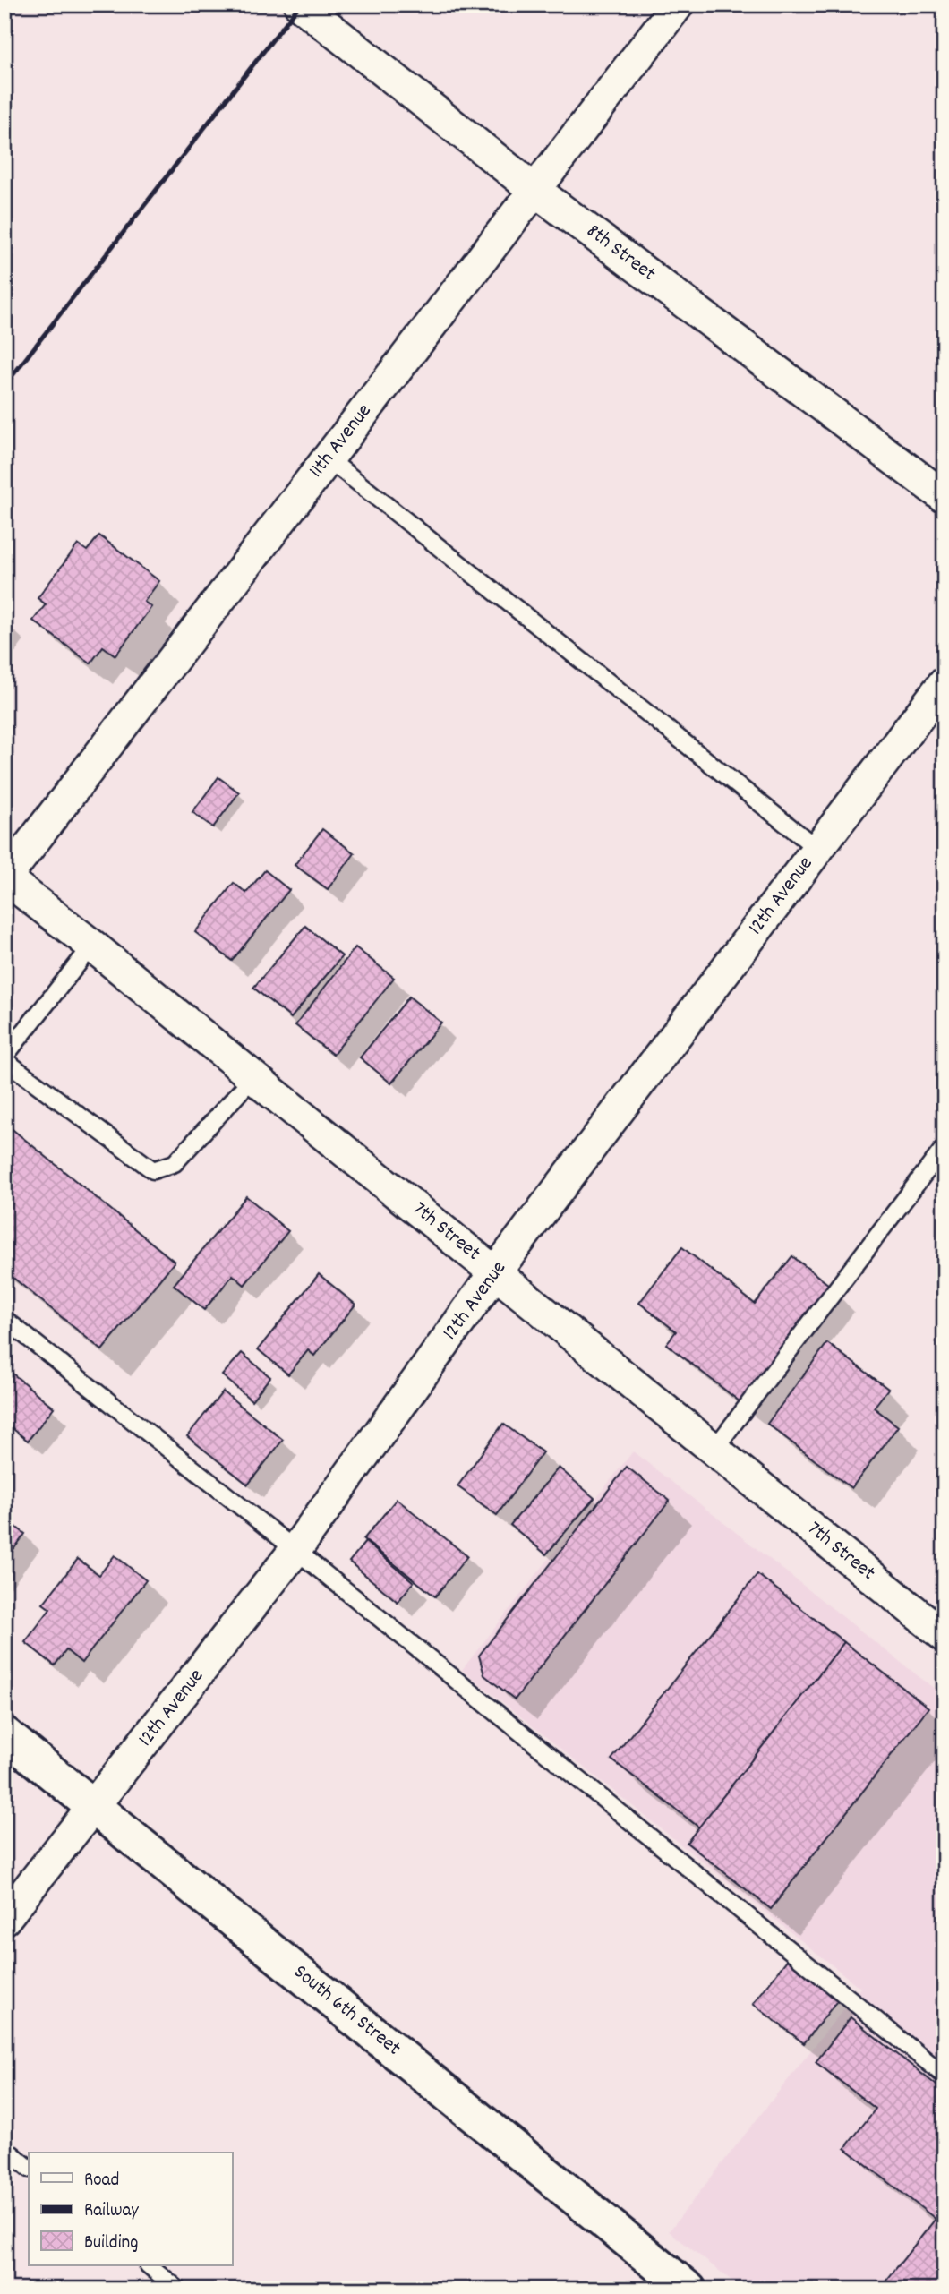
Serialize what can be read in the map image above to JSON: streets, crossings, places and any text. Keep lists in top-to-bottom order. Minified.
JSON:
{"streets":{"street":["8th Street","11th Avenue","12th Avenue","7th Street","South 6th Street"]},"crossings":[["8th Street","11th Avenue"],["11th Avenue","7th Street"],["12th Avenue","7th Street"],["12th Avenue","South 6th Street"]],"legend":["Road","Railway","Building"]}
